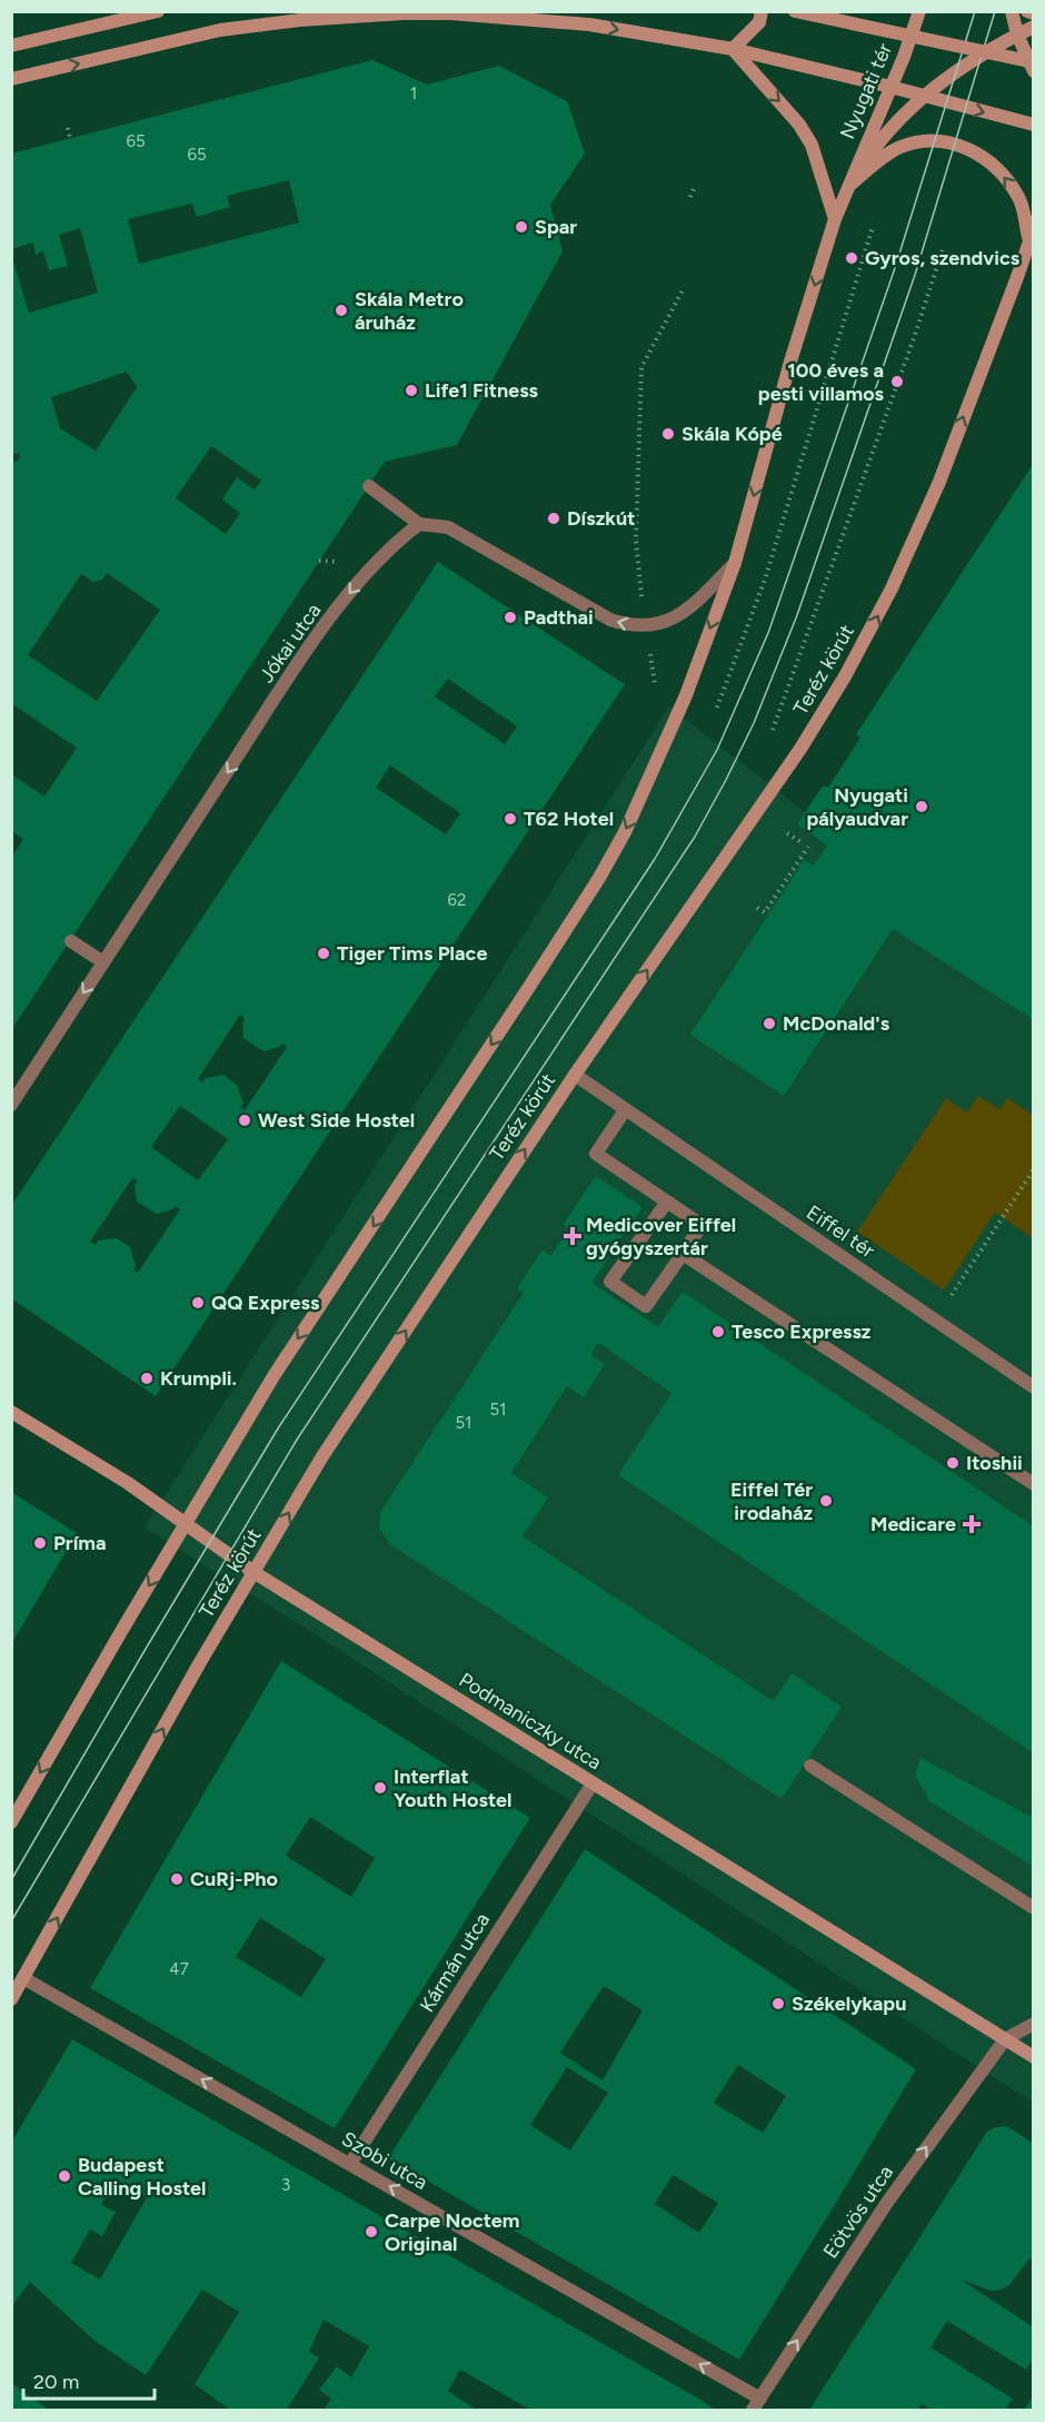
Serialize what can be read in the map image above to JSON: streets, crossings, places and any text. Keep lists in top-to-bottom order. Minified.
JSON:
{"streets":{"main road":["Nyugati tér","Teréz körút","Podmaniczky utca"],"street":["Jókai utca","Eiffel tér","Kármán utca","Szobi utca","Eötvös utca"]},"crossings":[["Teréz körút","Eiffel tér"],["Teréz körút","Podmaniczky utca"],["Teréz körút","Szobi utca"],["Podmaniczky utca","Kármán utca"],["Podmaniczky utca","Eötvös utca"],["Kármán utca","Szobi utca"],["Szobi utca","Eötvös utca"]],"one_way":["Jókai utca","Szobi utca","Eötvös utca"],"places":{"other":["Spar","Gyros, szendvics","Skála Metro áruház","100 éves a pesti villamos","Life1 Fitness","Skála Kópé","Díszkút","Padthai","Nyugati pályaudvar","T62 Hotel","Tiger Tims Place","McDonald's","West Side Hostel","QQ Express","Tesco Expressz","Krumpli.","Itoshii","Eiffel Tér irodaház","Príma","Interflat Youth Hostel","CuRj-Pho","Székelykapu","Budapest Calling Hostel","Carpe Noctem Original"],"health":["Medicover Eiffel gyógyszertár","Medicare"]},"house_numbers":["1","65","65","62","51","51","47","3"],"scale_bar":"20 m"}
